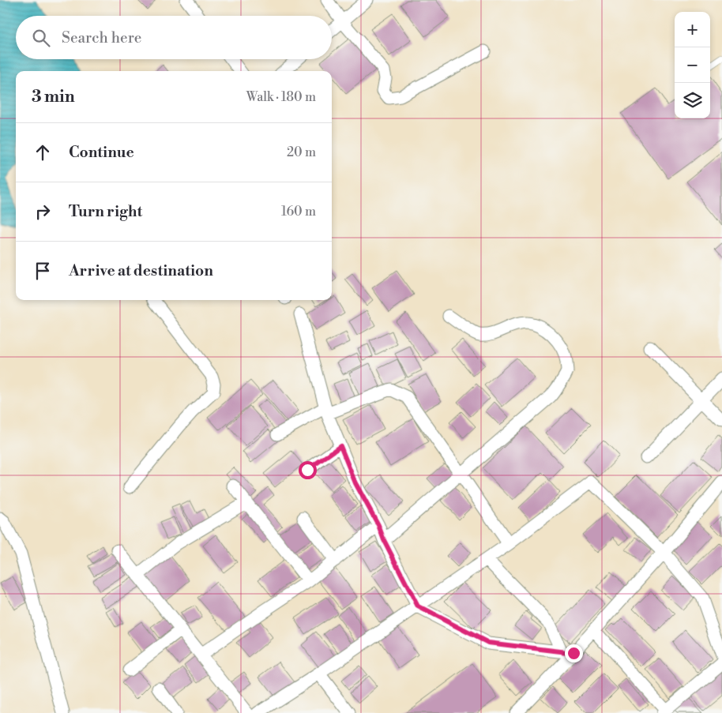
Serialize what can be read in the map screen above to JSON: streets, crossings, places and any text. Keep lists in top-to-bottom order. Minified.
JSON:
{"page":{"map_buttons":["+","−"],"search":"Search here","heading":["3 min","Walk · 180 m"],"list":[["Continue","20 m"],["Turn right","160 m"],"Arrive at destination"]}}
